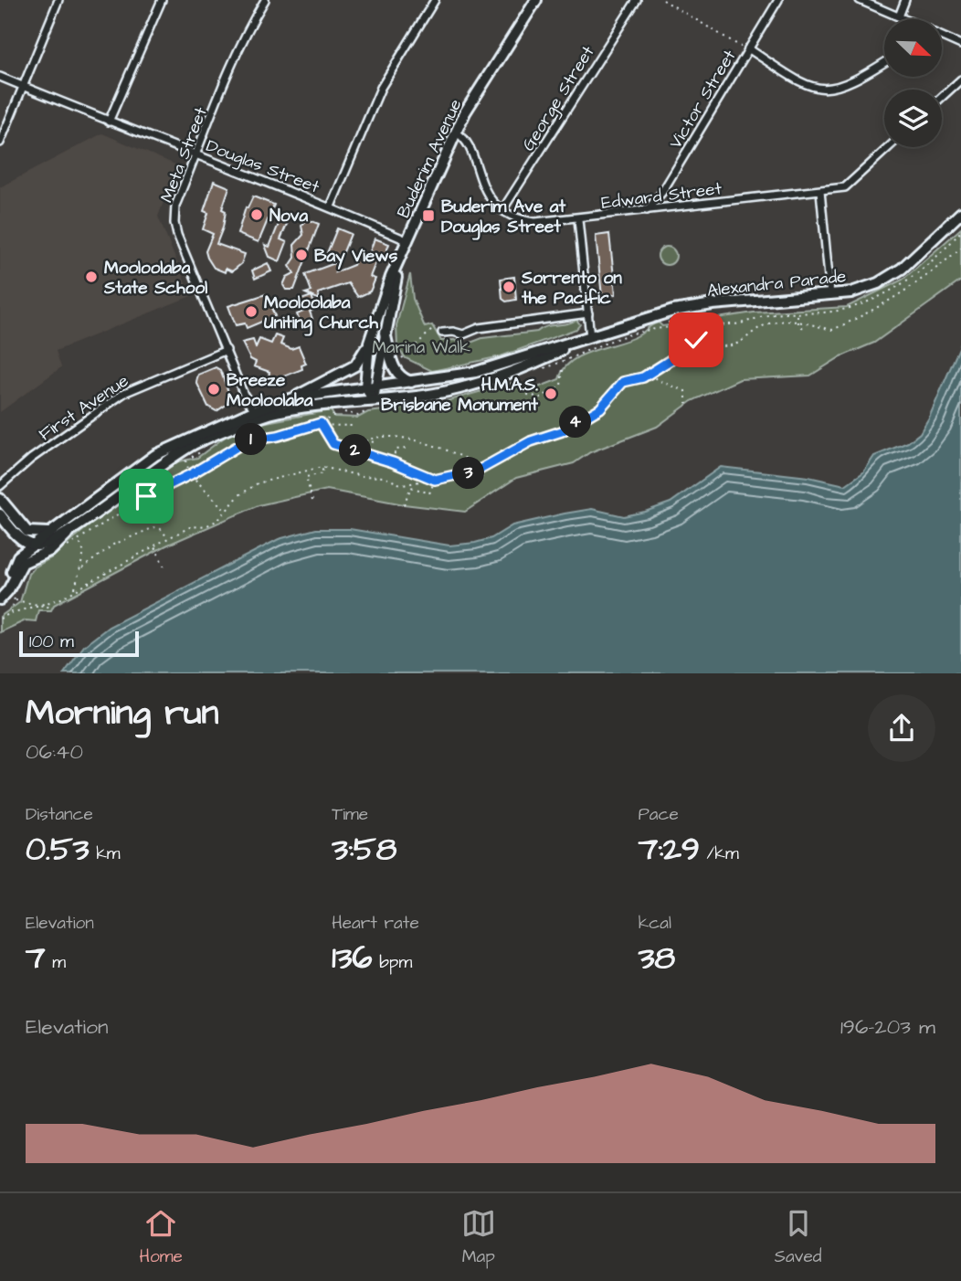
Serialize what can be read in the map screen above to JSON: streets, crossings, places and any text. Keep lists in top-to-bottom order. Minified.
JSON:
{"streets":{"main road":["Buderim Avenue","Alexandra Parade"],"street":["George Street","Victor Street","Meta Street","Douglas Street","Edward Street","First Avenue"]},"crossings":[["George Street","Edward Street"],["Victor Street","Edward Street"],["Meta Street","Douglas Street"],["Meta Street","First Avenue"],["Buderim Avenue","Douglas Street"],["Buderim Avenue","Alexandra Parade"]],"parks":["Marina Walk"],"places":{"other":["Nova","Bay Views","Mooloolaba State School","Sorrento on the Pacific","Mooloolaba Uniting Church","Breeze Mooloolaba","H.M.A.S. Brisbane Monument"],"transit":["Buderim Ave at Douglas Street"]},"scale_bar":"100 m","north":"bottom right","page":{"pins":["4","1","2","3"],"scale":"100 m","heading":["Morning run","06:40"],"stats":[["Distance","0.53 km"],["Time","3:58"],["Pace","7:29 /km"],["Elevation","7 m"],["Heart rate","136 bpm"],["kcal","38"]],"chart":["Elevation","196–203 m"],"tabs":["Home","Map","Saved"]}}
